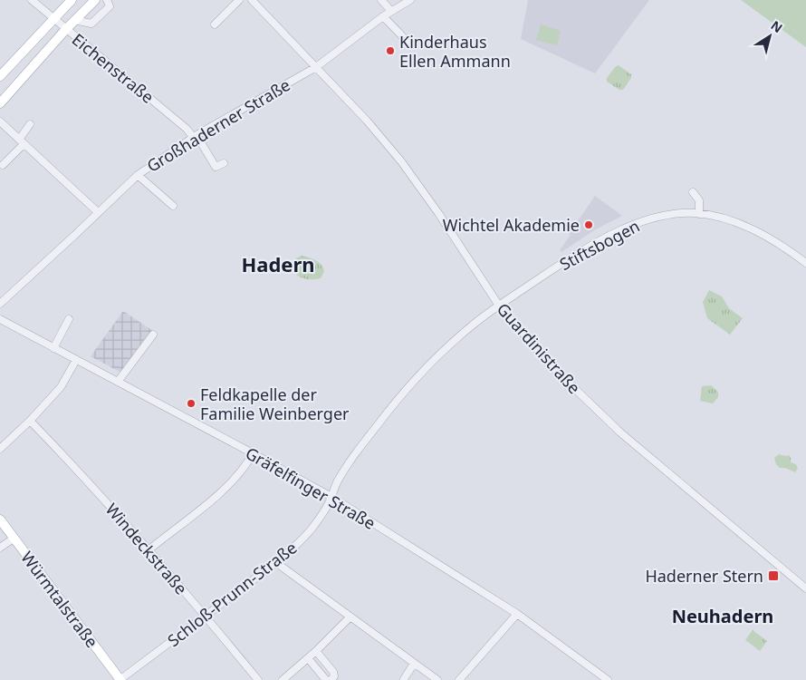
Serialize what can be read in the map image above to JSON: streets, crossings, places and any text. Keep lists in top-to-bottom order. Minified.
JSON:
{"streets":{"main road":["Würmtalstraße"],"street":["Eichenstraße","Großhaderner Straße","Stiftsbogen","Guardinistraße","Gräfelfinger Straße","Windeckstraße","Schloß-Prunn-Straße"]},"crossings":[["Eichenstraße","Großhaderner Straße"],["Großhaderner Straße","Guardinistraße"],["Stiftsbogen","Guardinistraße"],["Stiftsbogen","Gräfelfinger Straße"],["Stiftsbogen","Schloß-Prunn-Straße"],["Gräfelfinger Straße","Schloß-Prunn-Straße"],["Windeckstraße","Schloß-Prunn-Straße"],["Schloß-Prunn-Straße","Würmtalstraße"]],"districts":["Hadern","Neuhadern"],"places":{"other":["Kinderhaus Ellen Ammann","Wichtel Akademie","Feldkapelle der Familie Weinberger"],"transit":["Haderner Stern"]},"north":"top right"}
